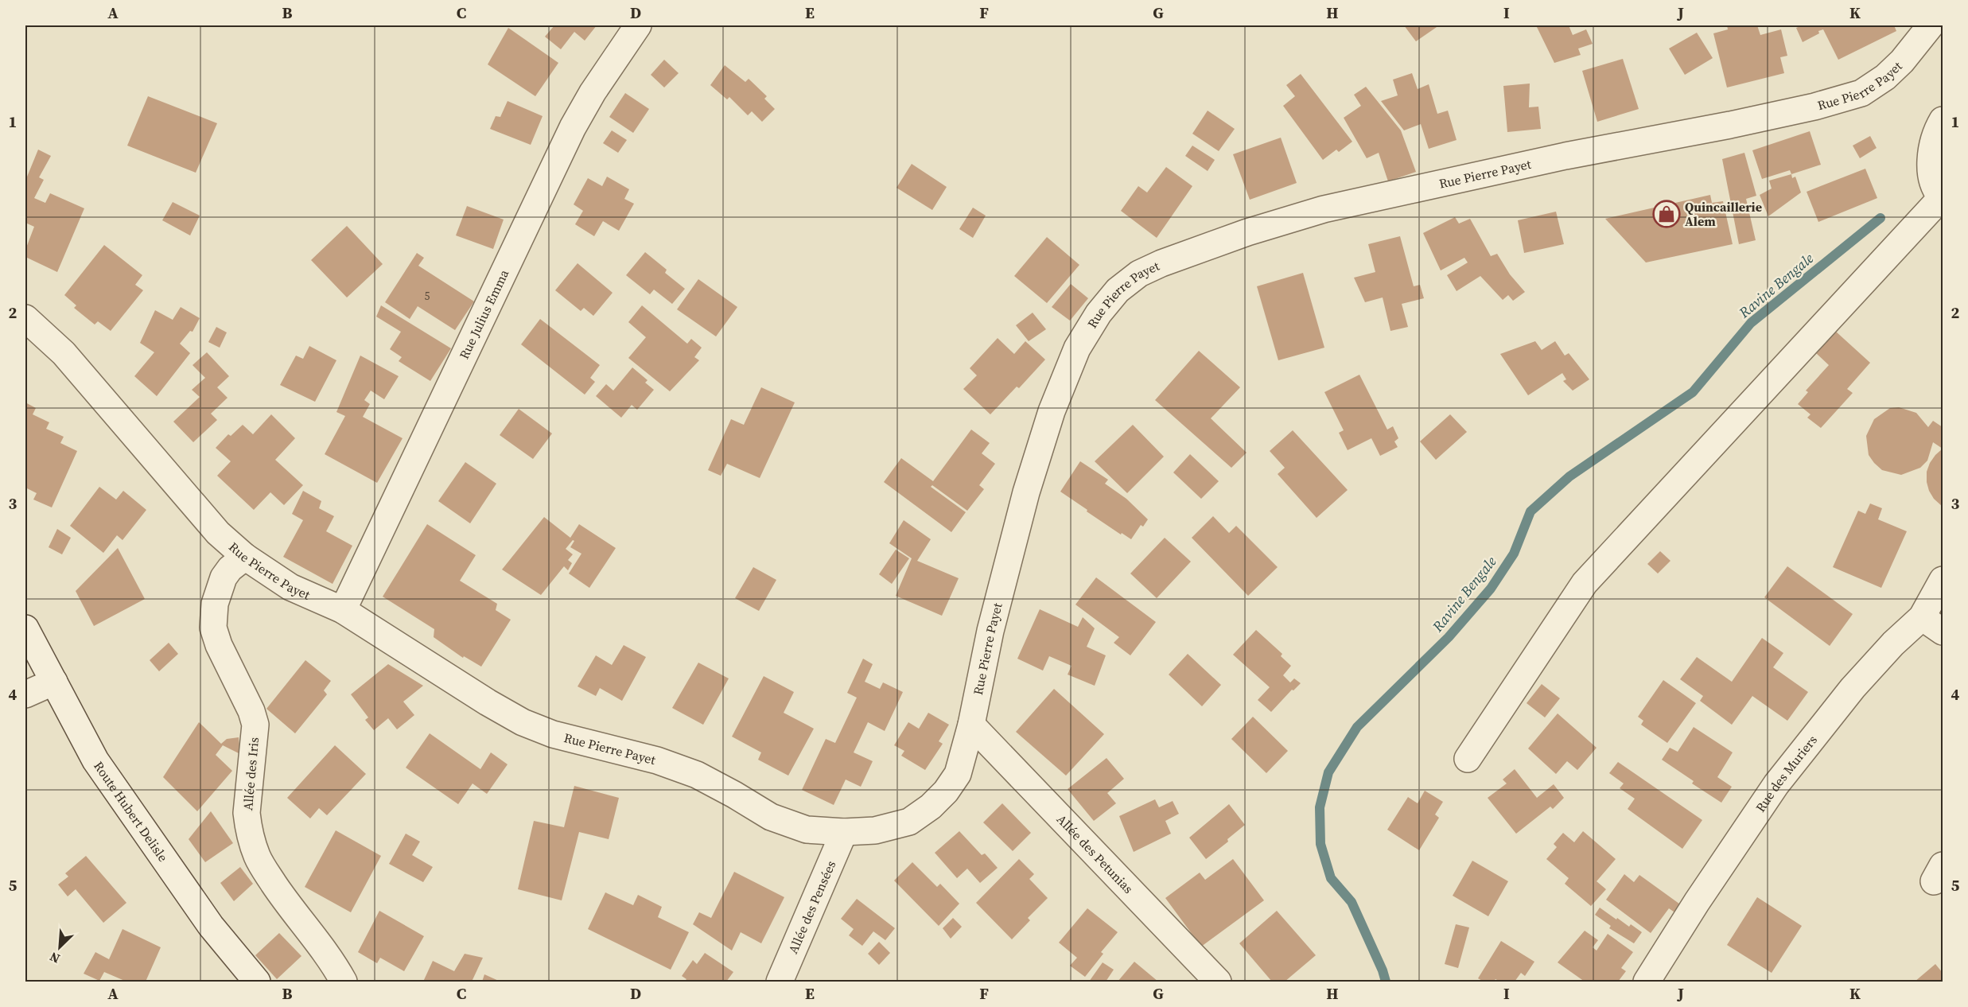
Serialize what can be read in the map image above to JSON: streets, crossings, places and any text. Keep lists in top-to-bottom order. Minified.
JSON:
{"streets":{"street":["Rue Pierre Payet","Rue Julius Emma","Allée des Iris","Rue des Muriers","Route Hubert Delisle","Allée des Petunias","Allée des Pensées"]},"crossings":[["Rue Pierre Payet","Rue Julius Emma"],["Rue Pierre Payet","Allée des Iris"],["Rue Pierre Payet","Allée des Petunias"],["Rue Pierre Payet","Allée des Pensées"]],"water":["Ravine Bengale"],"places":{"shop":["Quincaillerie Alem"]},"house_numbers":["5"],"north":"bottom left","grid":{"columns":["A","B","C","D","E","F","G","H","I","J","K"],"rows":["1","2","3","4","5"]}}
